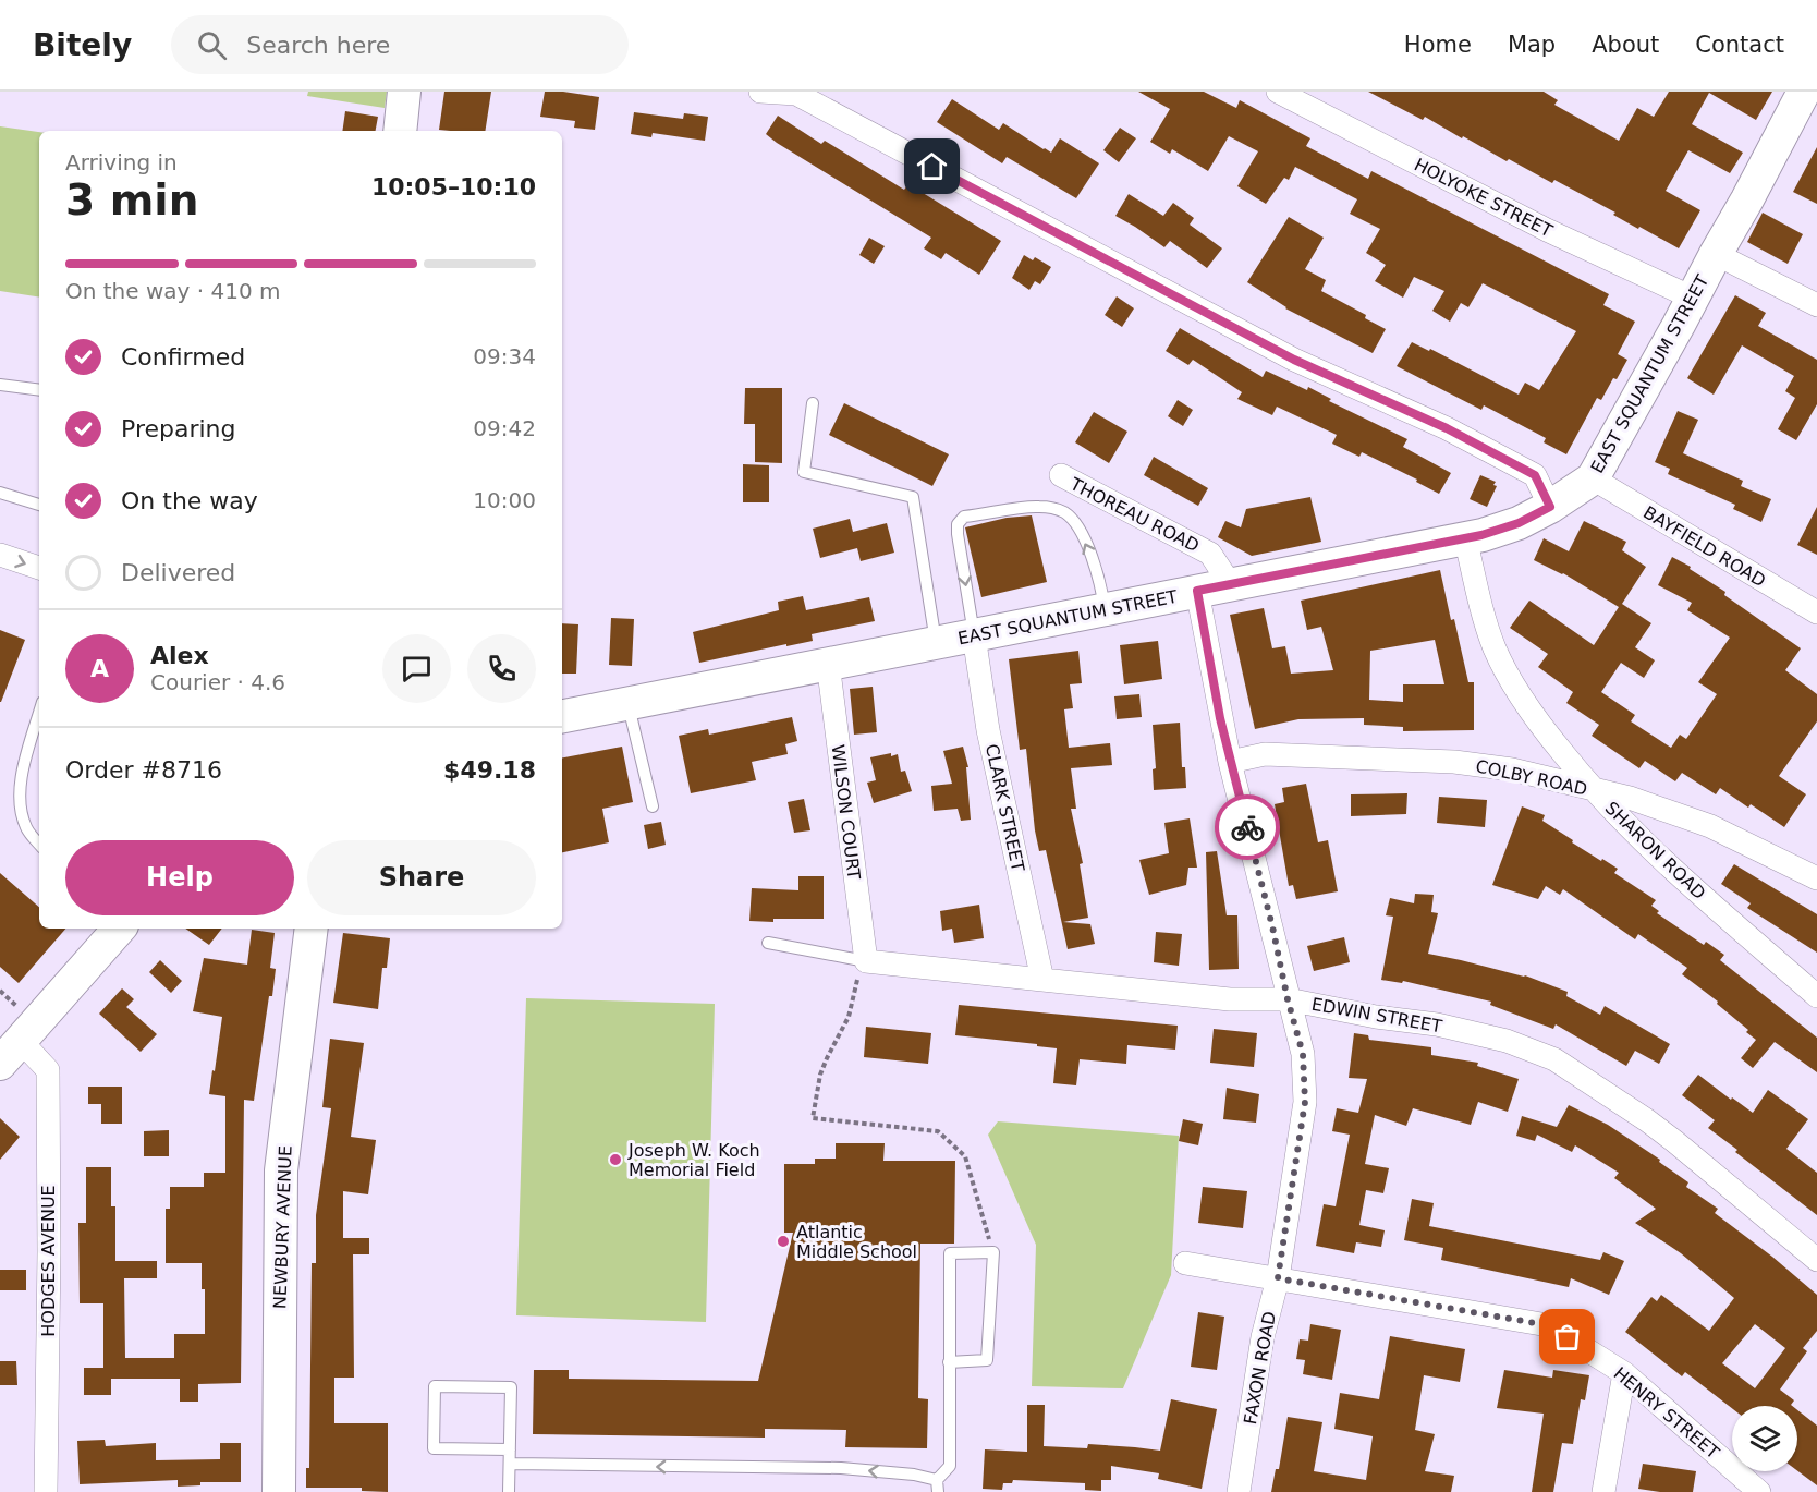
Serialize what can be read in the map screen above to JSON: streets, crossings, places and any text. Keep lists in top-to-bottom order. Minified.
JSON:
{"streets":{"main road":["EAST SQUANTUM STREET","NEWBURY AVENUE"],"street":["HOLYOKE STREET","THOREAU ROAD","BAYFIELD ROAD","COLBY ROAD","CLARK STREET","WILSON COURT","SHARON ROAD","EDWIN STREET","HODGES AVENUE","FAXON ROAD","HENRY STREET"]},"crossings":[["HOLYOKE STREET","EAST SQUANTUM STREET"],["EAST SQUANTUM STREET","THOREAU ROAD"],["EAST SQUANTUM STREET","BAYFIELD ROAD"],["EAST SQUANTUM STREET","CLARK STREET"],["EAST SQUANTUM STREET","WILSON COURT"],["EAST SQUANTUM STREET","SHARON ROAD"],["EAST SQUANTUM STREET","FAXON ROAD"],["COLBY ROAD","SHARON ROAD"],["COLBY ROAD","FAXON ROAD"],["CLARK STREET","EDWIN STREET"],["WILSON COURT","EDWIN STREET"],["EDWIN STREET","FAXON ROAD"],["FAXON ROAD","HENRY STREET"]],"places":["Joseph W. Koch Memorial Field","Atlantic Middle School"],"page":{"header":"Bitely","search":"Search here","nav":["Home","Map","About","Contact"],"heading":["3 min","Arriving in","10:05–10:10"],"panel":["Alex","Courier · 4.6","Order #8716","$49.18"],"bar":"On the way · 410 m","list":[["Confirmed","09:34"],["Preparing","09:42"],["On the way","10:00"],"Delivered"],"round":"A","buttons":["Help","Share"]}}
